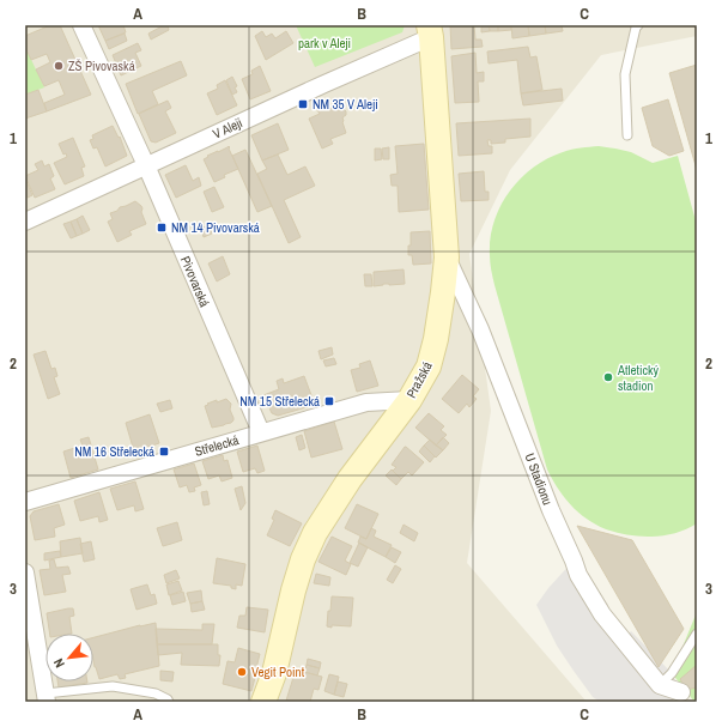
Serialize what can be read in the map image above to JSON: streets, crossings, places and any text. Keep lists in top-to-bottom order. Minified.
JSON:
{"streets":{"main road":["Pražská"],"street":["V Aleji","Pivovarská","Střelecká","U Stadionu"]},"crossings":[["V Aleji","Pivovarská"],["V Aleji","Pražská"],["Pivovarská","Střelecká"],["Pražská","Střelecká"],["Pražská","U Stadionu"]],"parks":["park v Aleji"],"places":{"other":["ZŠ Pivovaská","Atletický stadion","Vegit Point"],"transit":["NM 35 V Aleji","NM 14 Pivovarská","NM 15 Střelecká","NM 16 Střelecká"]},"north":"bottom left","grid":{"columns":["A","B","C"],"rows":["1","2","3"]}}
